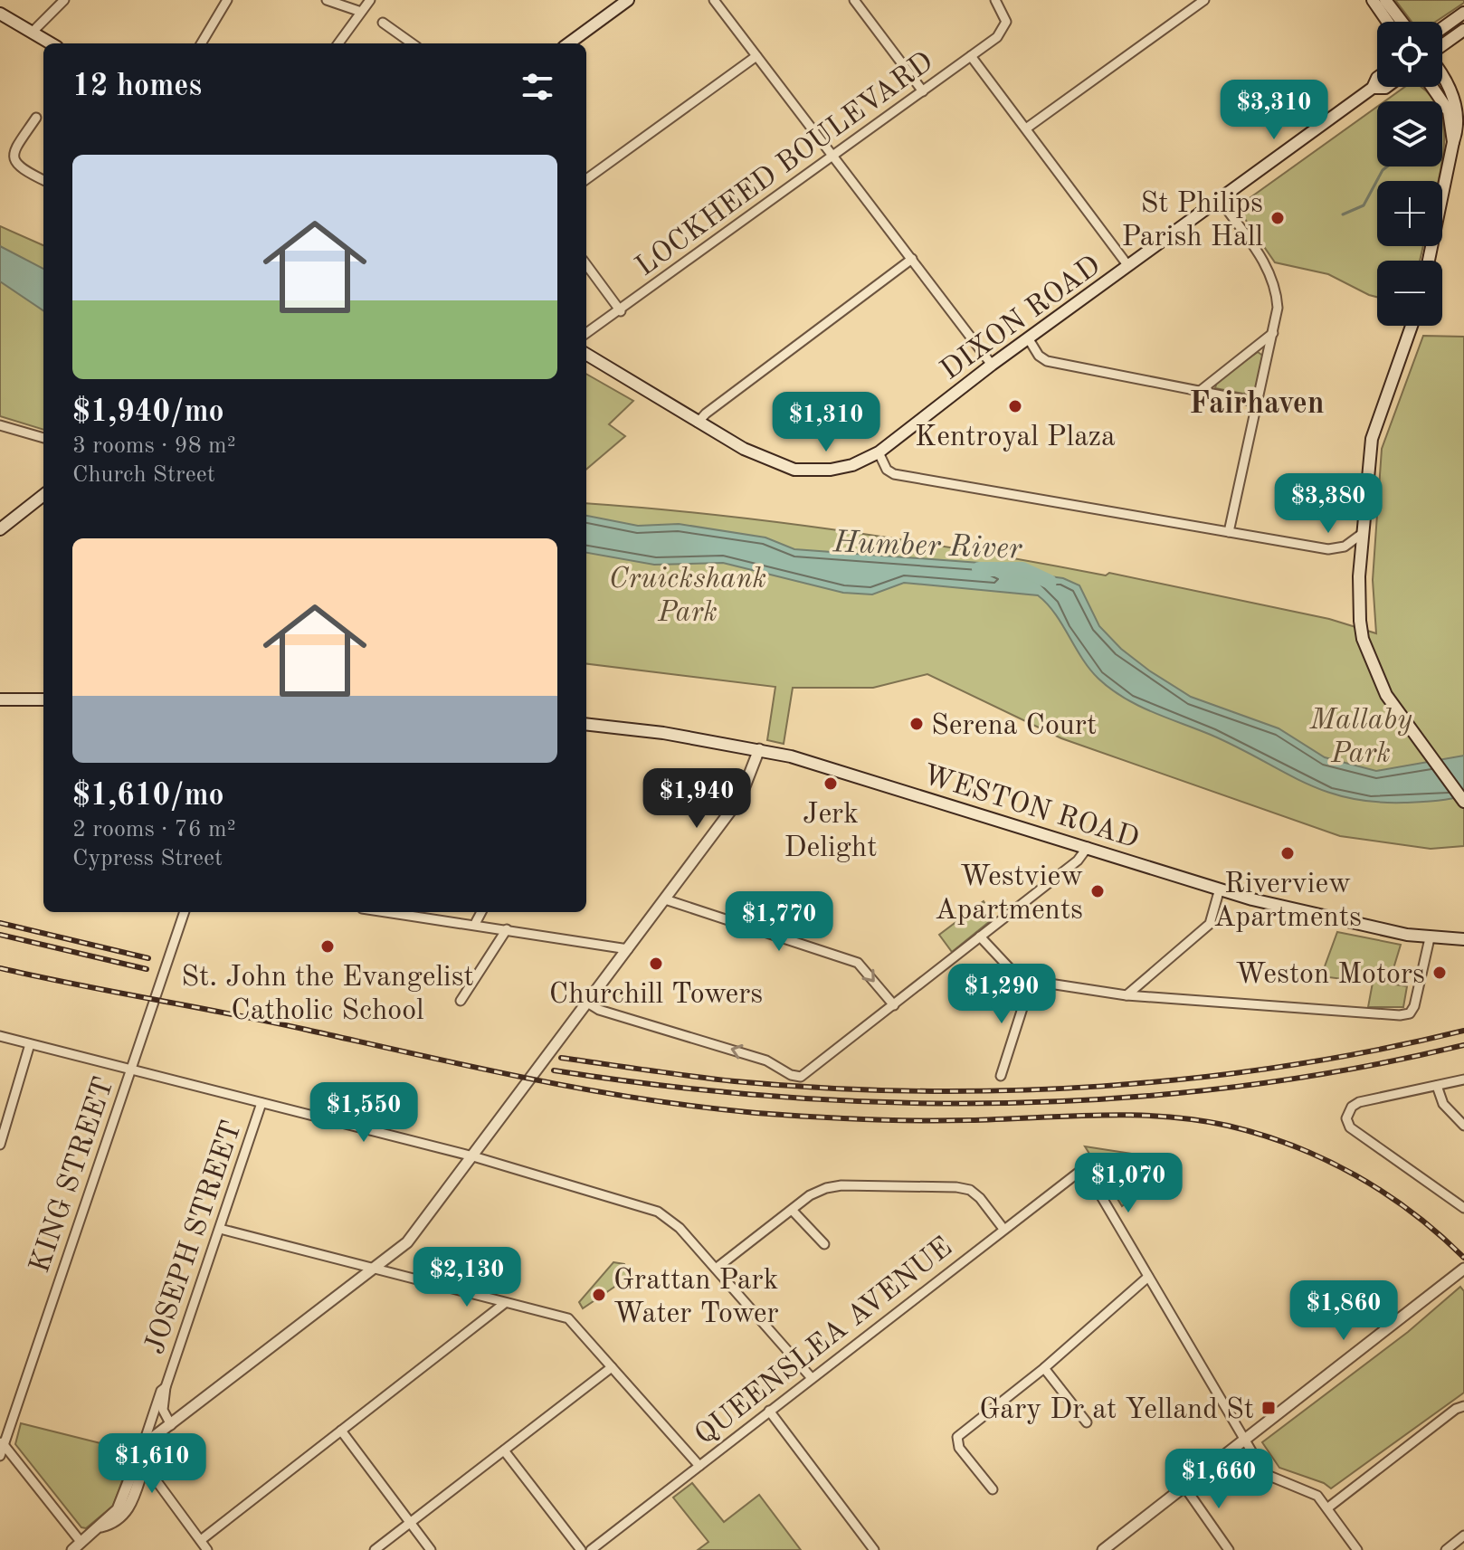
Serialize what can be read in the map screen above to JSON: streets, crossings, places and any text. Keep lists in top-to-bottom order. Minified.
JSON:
{"streets":{"main road":["DIXON ROAD","WESTON ROAD"],"street":["LOCKHEED BOULEVARD","KING STREET","JOSEPH STREET","QUEENSLEA AVENUE"]},"districts":["Fairhaven"],"water":["Humber River"],"parks":["Cruickshank Park","Mallaby Park"],"places":{"other":["St Philips Parish Hall","Kentroyal Plaza","Serena Court","Jerk Delight","Riverview Apartments","Westview Apartments","St. John the Evangelist Catholic School","Churchill Towers","Weston Motors","Grattan Park Water Tower"],"transit":["Gary Dr at Yelland St"]},"page":{"map_buttons":["+","−"],"heading":"12 homes","price":["$3,310","$1,310","$3,380","$1,940","$1,770","$1,290","$1,550","$1,070","$2,130","$1,860","$1,610","$1,660"],"list":[{"name":"$1,940/mo","note":"3 rooms · 98 m² · Church Street"},{"name":"$1,610/mo","note":"2 rooms · 76 m² · Cypress Street"}]}}
